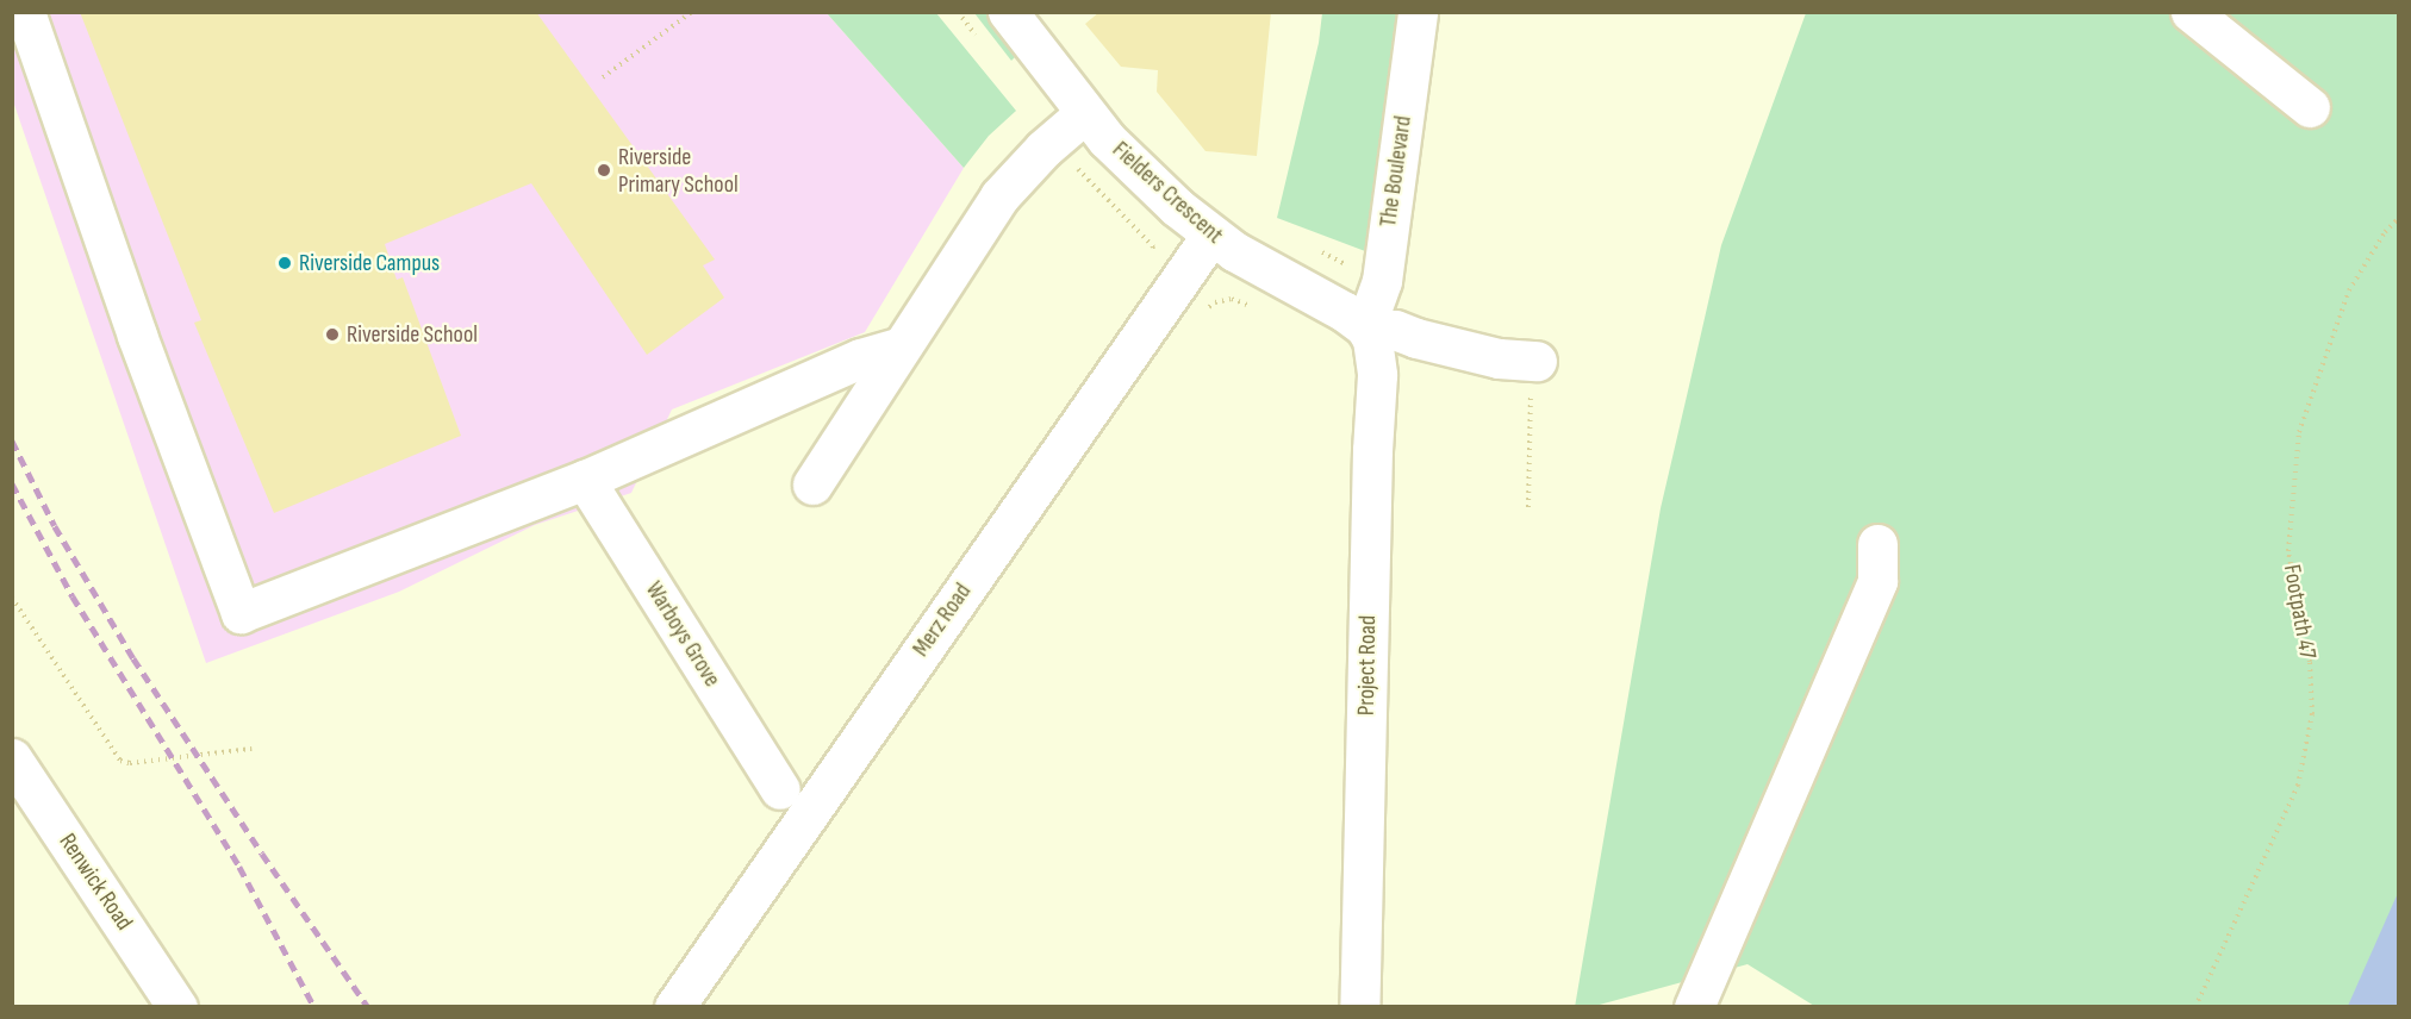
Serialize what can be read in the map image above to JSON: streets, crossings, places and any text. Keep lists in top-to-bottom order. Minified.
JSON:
{"streets":{"street":["The Boulevard","Fielders Crescent","Merz Road","Warboys Grove","Project Road","Renwick Road"],"path":["Footpath 47"]},"crossings":[["The Boulevard","Fielders Crescent"],["The Boulevard","Project Road"],["Fielders Crescent","Merz Road"],["Fielders Crescent","Project Road"]],"places":["Riverside Primary School","Riverside Campus","Riverside School"]}
